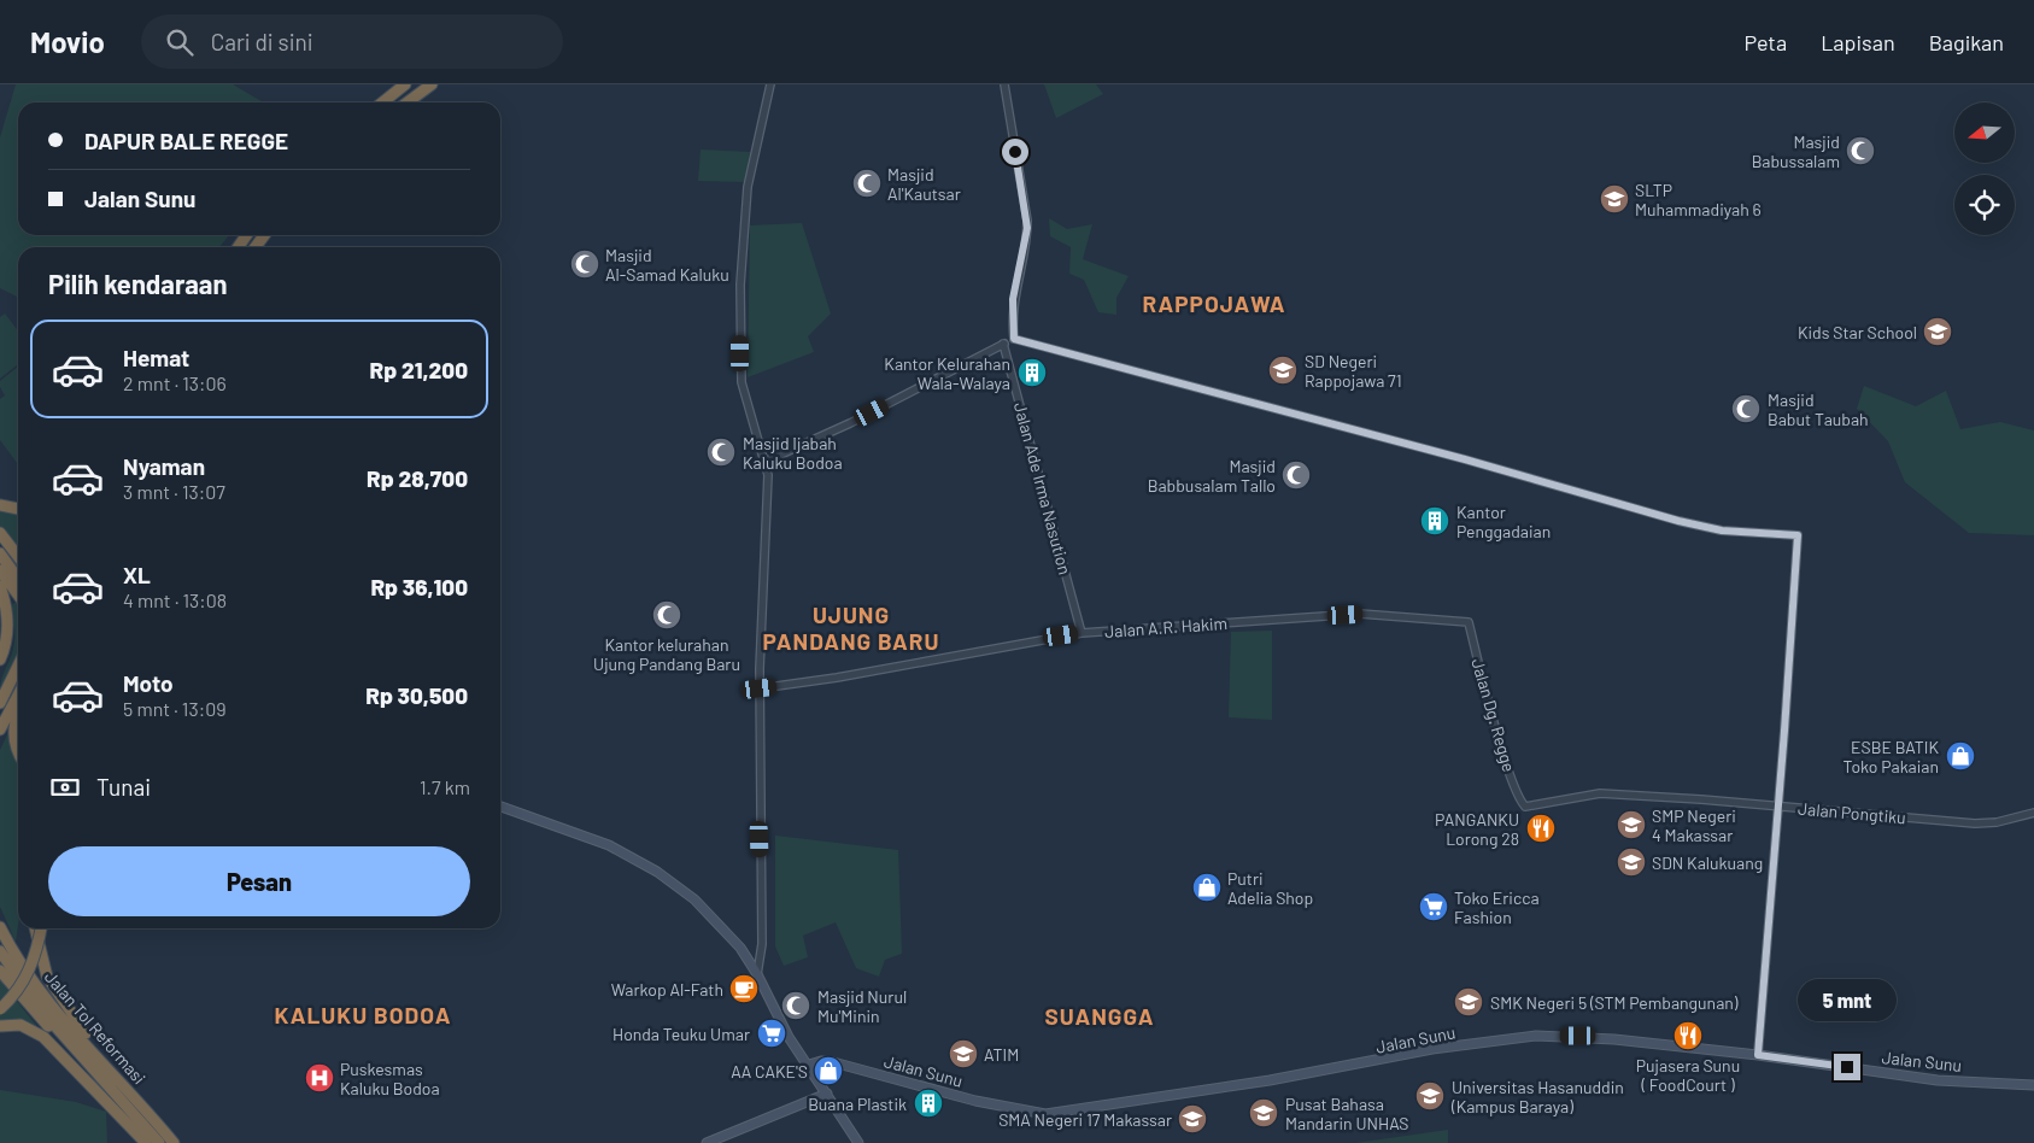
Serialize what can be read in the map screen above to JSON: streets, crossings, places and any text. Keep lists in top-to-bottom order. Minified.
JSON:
{"streets":{"highway":["Jalan Tol Reformasi"],"main road":["Jalan Sunu"],"street":["Jalan Ade Irma Nasution","Jalan A.R. Hakim","Jalan Dg. Regge","Jalan Pongtiku"]},"crossings":[["Jalan Ade Irma Nasution","Jalan A.R. Hakim"],["Jalan A.R. Hakim","Jalan Dg. Regge"],["Jalan Dg. Regge","Jalan Pongtiku"]],"districts":["RAPPOJAWA","UJUNG PANDANG BARU","KALUKU BODOA","SUANGGA"],"places":{"mosque":["Masjid Babussalam","Masjid Al'Kautsar","Masjid Al-Samad Kaluku","Masjid Babut Taubah","Masjid Ijabah Kaluku Bodoa","Masjid Babbusalam Tallo","Kantor kelurahan Ujung Pandang Baru","Masjid Nurul Mu'Minin"],"school or university":["SLTP Muhammadiyah 6","Kids Star School","SD Negeri Rappojawa 71","SMP Negeri 4 Makassar","SDN Kalukuang","SMK Negeri 5 (STM Pembangunan)","ATIM","Universitas Hasanuddin (Kampus Baraya)","Pusat Bahasa Mandarin UNHAS","SMA Negeri 17 Makassar"],"building":["Kantor Kelurahan Wala-Walaya","Kantor Penggadaian","Buana Plastik"],"shop":["ESBE BATIK Toko Pakaian","Putri Adelia Shop","AA CAKE'S"],"restaurant":["PANGANKU Lorong 28","Pujasera Sunu ( FoodCourt )"],"supermarket":["Toko Ericca Fashion","Honda Teuku Umar"],"cafe":["Warkop Al-Fath"],"hospital":["Puskesmas Kaluku Bodoa"]},"north":"left","page":{"header":"Movio","search":"Cari di sini","nav":["Peta","Lapisan","Bagikan"],"banner":["DAPUR BALE REGGE","Jalan Sunu"],"heading":"Pilih kendaraan","list":[{"name":"Hemat","note":"2 mnt · 13:06","value":"Rp 21,200"},{"name":"Nyaman","note":"3 mnt · 13:07","value":"Rp 28,700"},{"name":"XL","note":"4 mnt · 13:08","value":"Rp 36,100"},{"name":"Moto","note":"5 mnt · 13:09","value":"Rp 30,500"}],"pay":["Tunai","1.7 km"],"buttons":"Pesan","bubble":"5 mnt"}}
